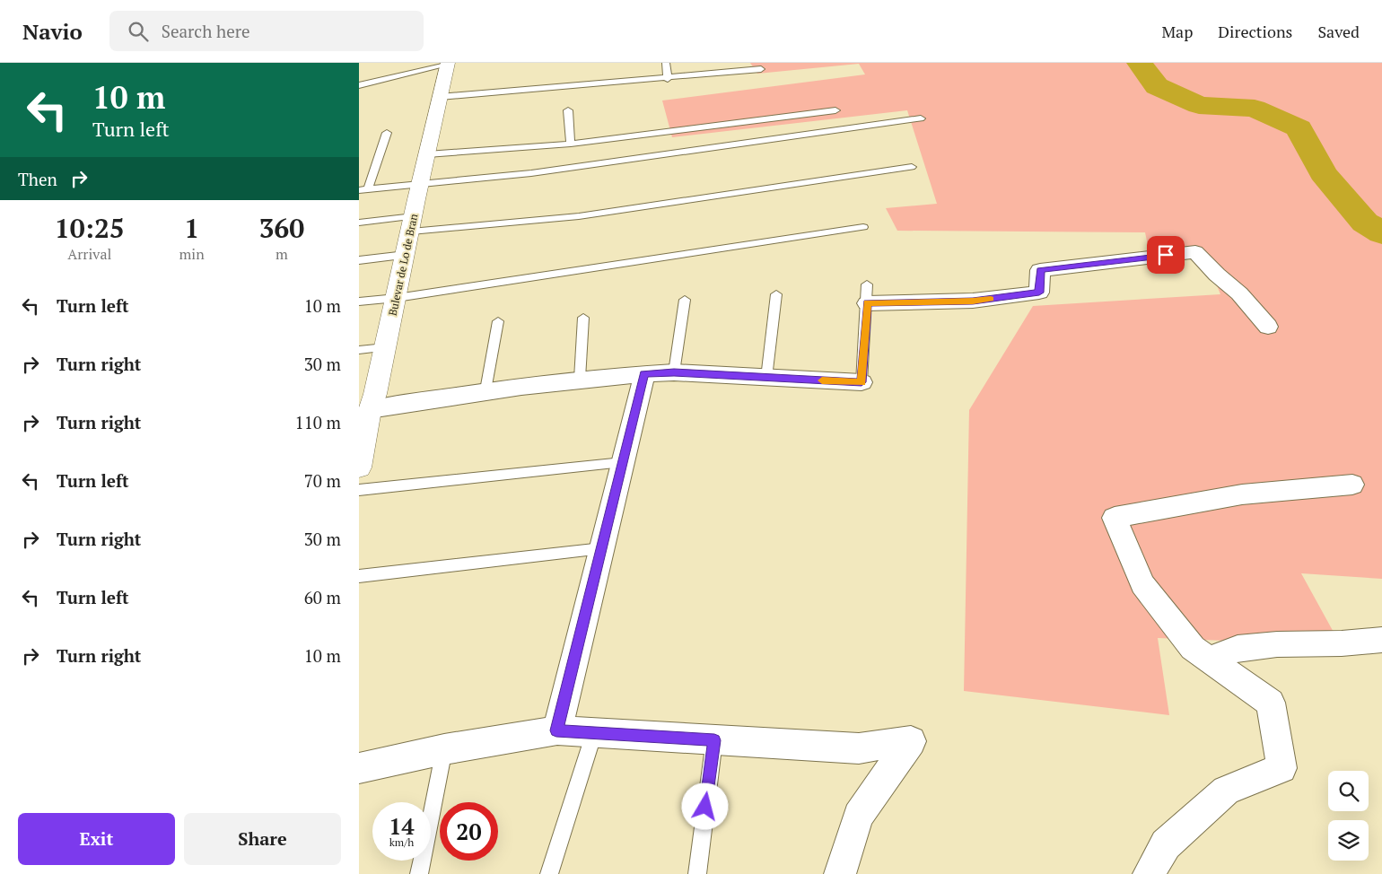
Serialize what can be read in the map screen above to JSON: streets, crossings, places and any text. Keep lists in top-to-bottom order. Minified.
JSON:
{"streets":{"street":["Bulevar de Lo de Bran"]},"page":{"header":"Navio","search":"Search here","nav":["Map","Directions","Saved"],"turn":["10 m","Turn left"],"then":"Then","eta":["10:25","Arrival","1","min","360","m"],"list":[{"name":"Turn left","value":"10 m"},{"name":"Turn right","value":"30 m"},{"name":"Turn right","value":"110 m"},{"name":"Turn left","value":"70 m"},{"name":"Turn right","value":"30 m"},{"name":"Turn left","value":"60 m"},{"name":"Turn right","value":"10 m"}],"speed":"14 km/h","limit":"20","buttons":["Exit","Share"]}}
